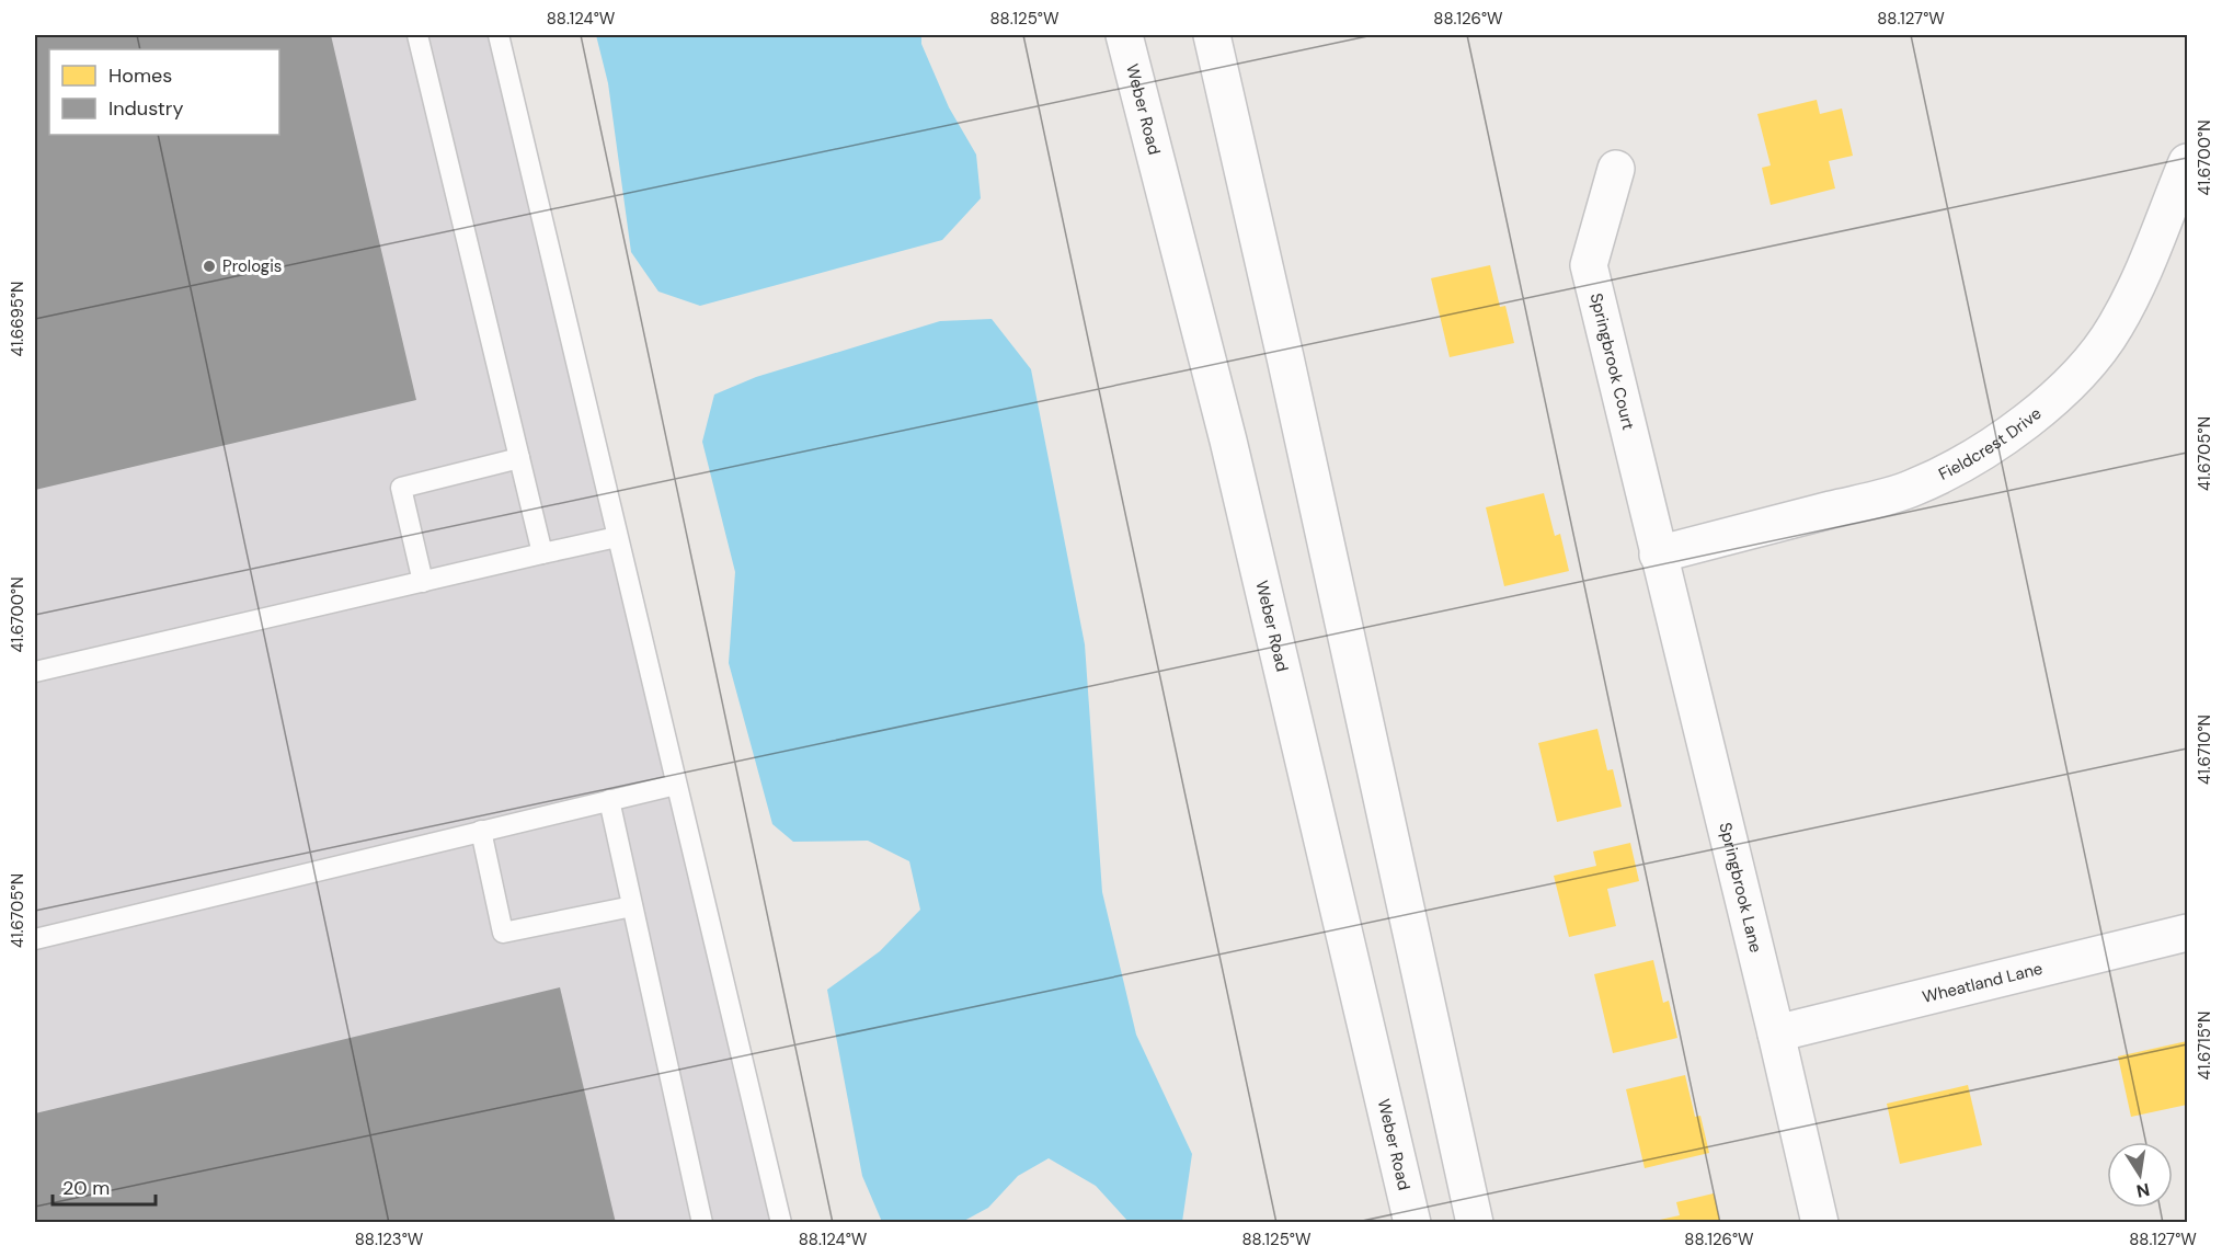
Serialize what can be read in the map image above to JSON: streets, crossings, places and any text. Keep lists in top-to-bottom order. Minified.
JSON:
{"streets":{"main road":["Weber Road","Springbrook Court","Fieldcrest Drive","Springbrook Lane","Wheatland Lane"]},"crossings":[["Springbrook Court","Fieldcrest Drive"],["Springbrook Court","Springbrook Lane"],["Fieldcrest Drive","Springbrook Lane"],["Springbrook Lane","Wheatland Lane"]],"places":["Prologis"],"legend":["Homes","Industry"],"scale_bar":"20 m","north":"bottom","coordinates":["88.124°W","88.125°W","88.126°W","88.127°W","41.6700°N","41.6695°N","41.6705°N","41.6710°N","41.6715°N","88.123°W"]}
